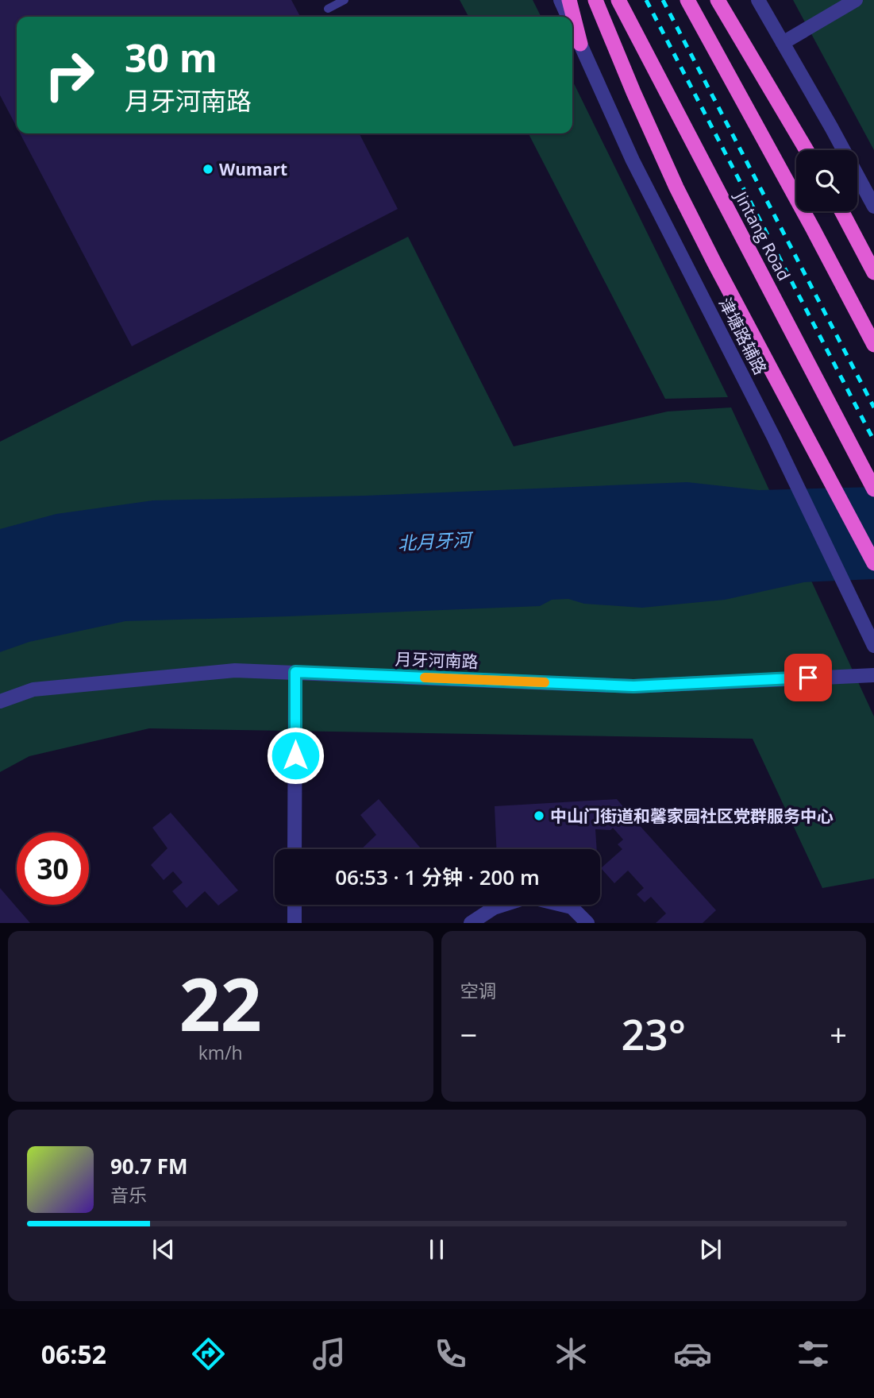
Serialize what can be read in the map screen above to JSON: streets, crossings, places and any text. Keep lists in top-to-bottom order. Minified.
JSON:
{"streets":{"highway":["Jintang Road"],"street":["津塘路辅路","月牙河南路"]},"water":["北月牙河"],"places":["Wumart","中山门街道和馨家园社区党群服务中心"],"page":{"turn":["30 m","月牙河南路"],"limit":"30","trip":"06:53 · 1 分钟 · 200 m","tile":[["22","km/h"],"空调"],"heat":["−","23°","+"],"song":["90.7 FM","音乐"],"tabs":"06:52"}}
